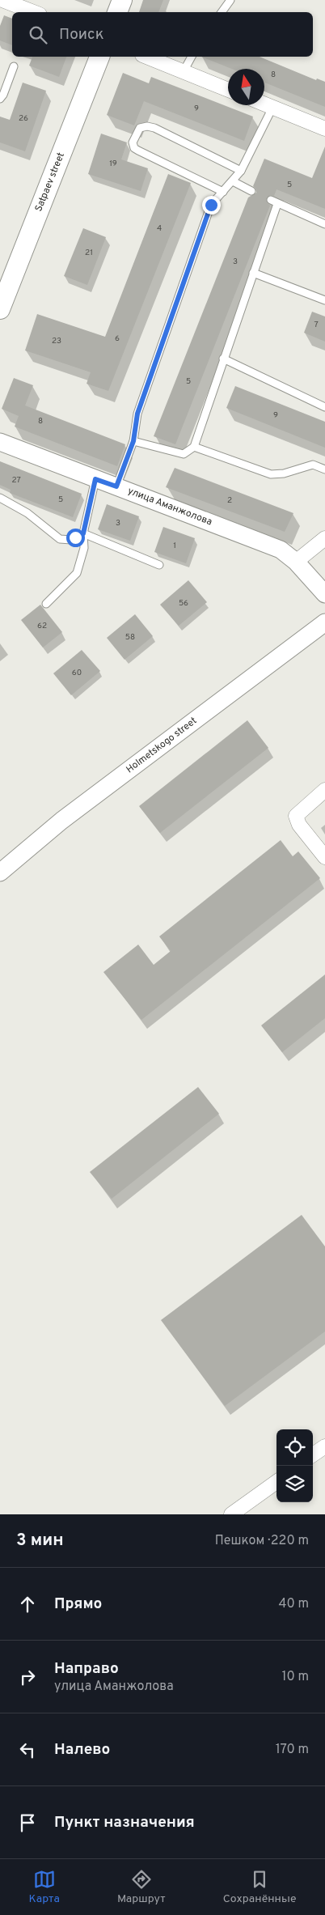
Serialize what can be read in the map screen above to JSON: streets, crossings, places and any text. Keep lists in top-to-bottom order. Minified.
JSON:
{"streets":{"main road":["Satpaev street"],"street":["улица Аманжолова","Holmetskogo street"]},"house_numbers":["8","9","26","19","5","4","21","3","7","6","23","5","9","8","27","5","2","3","1","56","62","58","60"],"north":"top","page":{"search":"Поиск","heading":["3 мин","Пешком · 220 m"],"list":[["Прямо","40 m"],["Направо","улица Аманжолова","10 m"],["Налево","170 m"],"Пункт назначения"],"nav":["Карта","Маршрут","Сохранённые"]}}
